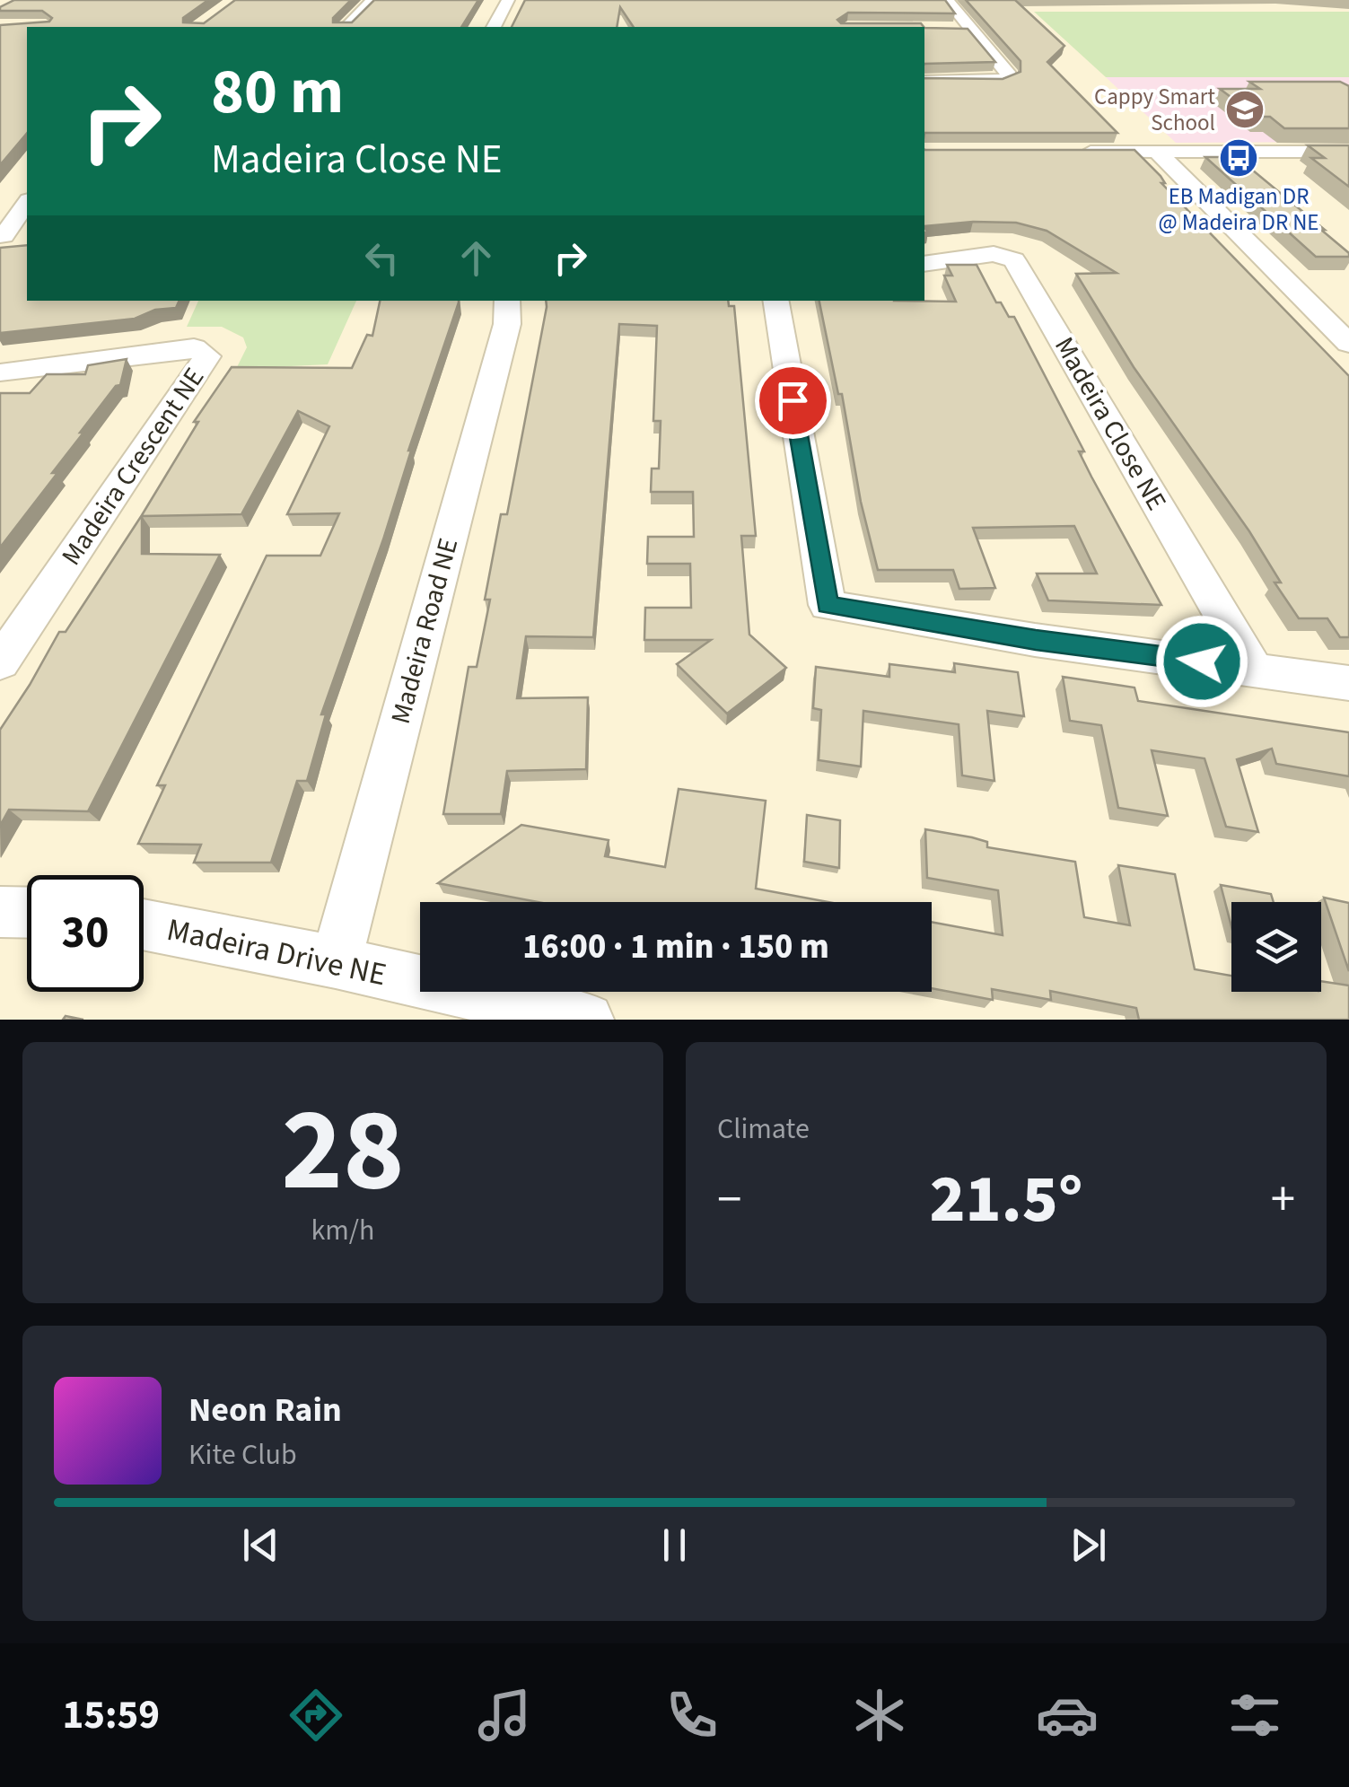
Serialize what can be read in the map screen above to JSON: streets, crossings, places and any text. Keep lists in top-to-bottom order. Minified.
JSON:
{"streets":{"street":["Madeira Close NE","Madeira Crescent NE","Madeira Road NE","Madeira Drive NE"]},"crossings":[["Madeira Road NE","Madeira Drive NE"]],"places":{"school or university":["Cappy Smart School"],"bus stop":["EB Madigan DR @ Madeira DR NE"]},"page":{"turn":["80 m","Madeira Close NE"],"limit":"30","trip":"16:00 · 1 min · 150 m","tile":[["28","km/h"],"Climate"],"heat":["−","21.5°","+"],"song":["Neon Rain","Kite Club"],"tabs":"15:59"}}
